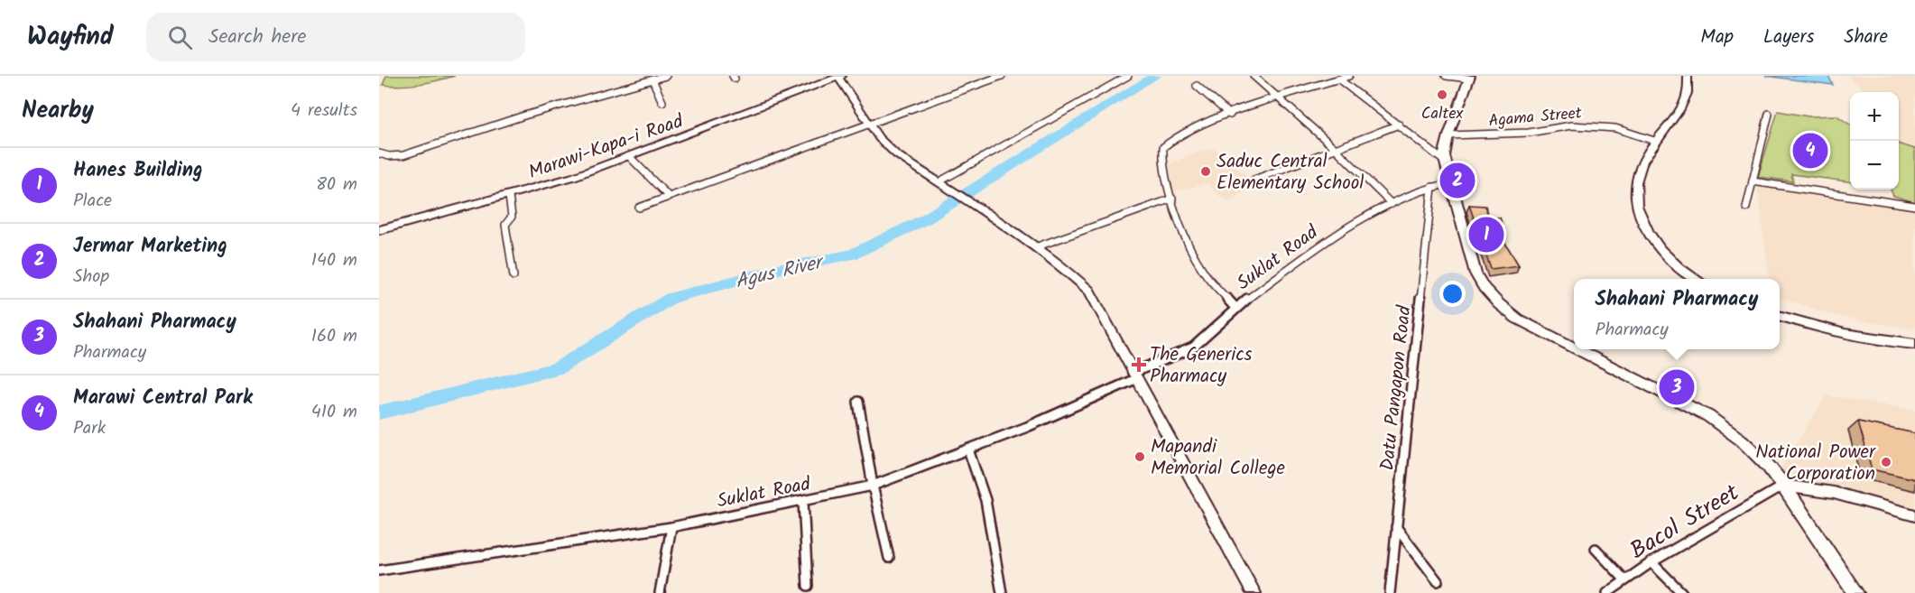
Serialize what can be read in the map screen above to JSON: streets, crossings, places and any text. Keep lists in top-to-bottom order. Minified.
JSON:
{"streets":{"main road":["Marawi-Kapa-i Road"],"street":["Agama Street","Suklat Road","Datu Pangapon Road","Bacol Street"]},"crossings":[["Suklat Road","Datu Pangapon Road"]],"water":["Agus River"],"places":{"other":["Caltex","Saduc Central Elementary School","Mapandi Memorial College","National Power Corporation"],"health":["The Generics Pharmacy"]},"page":{"header":"Wayfind","search":"Search here","nav":["Map","Layers","Share"],"heading":["Nearby","4 results"],"map_buttons":["+","−"],"pins":["4","2","1","3"],"list":[{"mark":"1","name":"Hanes Building","note":"Place","value":"80 m"},{"mark":"2","name":"Jermar Marketing","note":"Shop","value":"140 m"},{"mark":"3","name":"Shahani Pharmacy","note":"Pharmacy","value":"160 m"},{"mark":"4","name":"Marawi Central Park","note":"Park","value":"410 m"}],"popup":["Shahani Pharmacy","Pharmacy"]}}
